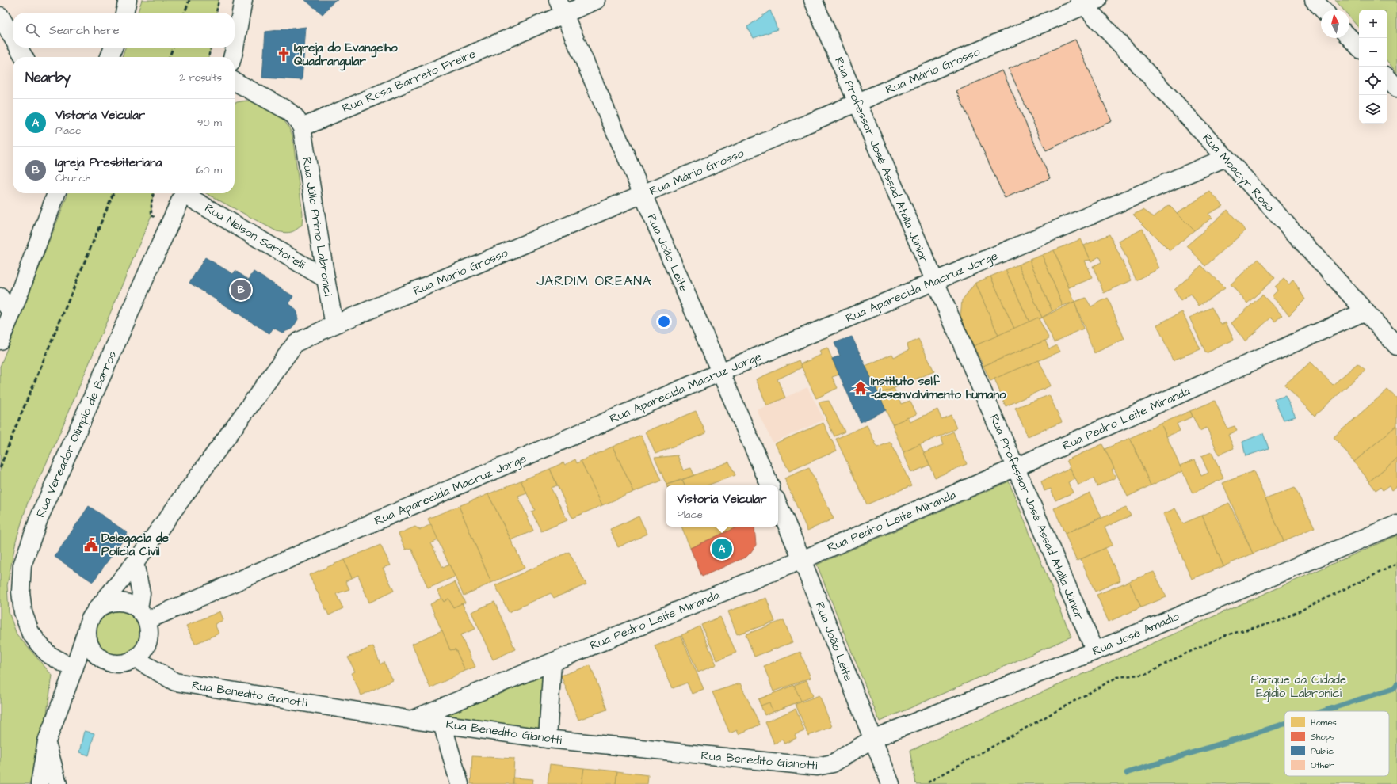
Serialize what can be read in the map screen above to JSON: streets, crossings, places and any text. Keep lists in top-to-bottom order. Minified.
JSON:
{"streets":{"street":["Rua Mário Grosso","Rua Rosa Barreto Freire","Rua Professor José Assad Atalla Júnior","Rua Moacyr Rosa","Rua Júlio Primo Labronici","Rua Nelson Sartorelli","Rua João Leite","Rua Aparecida Macruz Jorge","Rua Pedro Leite Miranda","Rua Vereador Olímpio de Barros","Rua José Amadio","Rua Benedito Gianotti"]},"crossings":[["Rua Mário Grosso","Rua Professor José Assad Atalla Júnior"],["Rua Mário Grosso","Rua Moacyr Rosa"],["Rua Mário Grosso","Rua Júlio Primo Labronici"],["Rua Mário Grosso","Rua João Leite"],["Rua Rosa Barreto Freire","Rua Júlio Primo Labronici"],["Rua Rosa Barreto Freire","Rua João Leite"],["Rua Professor José Assad Atalla Júnior","Rua Aparecida Macruz Jorge"],["Rua Professor José Assad Atalla Júnior","Rua Pedro Leite Miranda"],["Rua Professor José Assad Atalla Júnior","Rua José Amadio"],["Rua Moacyr Rosa","Rua Aparecida Macruz Jorge"],["Rua Moacyr Rosa","Rua Pedro Leite Miranda"],["Rua Júlio Primo Labronici","Rua Nelson Sartorelli"],["Rua João Leite","Rua Aparecida Macruz Jorge"],["Rua João Leite","Rua Pedro Leite Miranda"],["Rua João Leite","Rua José Amadio"],["Rua João Leite","Rua Benedito Gianotti"],["Rua Aparecida Macruz Jorge","Rua Benedito Gianotti"],["Rua Pedro Leite Miranda","Rua Benedito Gianotti"],["Rua José Amadio","Rua Benedito Gianotti"]],"districts":["JARDIM OREANA"],"parks":["Parque da Cidade Egidio Labronici"],"places":{"church":["Igreja do Evangelho Quadrangular"],"temple":["Instituto self -desenvolvimento humano"],"public building":["Delegacia de Polícia Civil"]},"legend":["Homes","Shops","Public","Other"],"north":"top","page":{"map_buttons":["+","−"],"search":"Search here","heading":["Nearby","2 results"],"list":[{"mark":"A","name":"Vistoria Veicular","note":"Place","value":"90 m"},{"mark":"B","name":"Igreja Presbiteriana","note":"Church","value":"160 m"}],"pins":["B","A"],"popup":["Vistoria Veicular","Place"]}}
